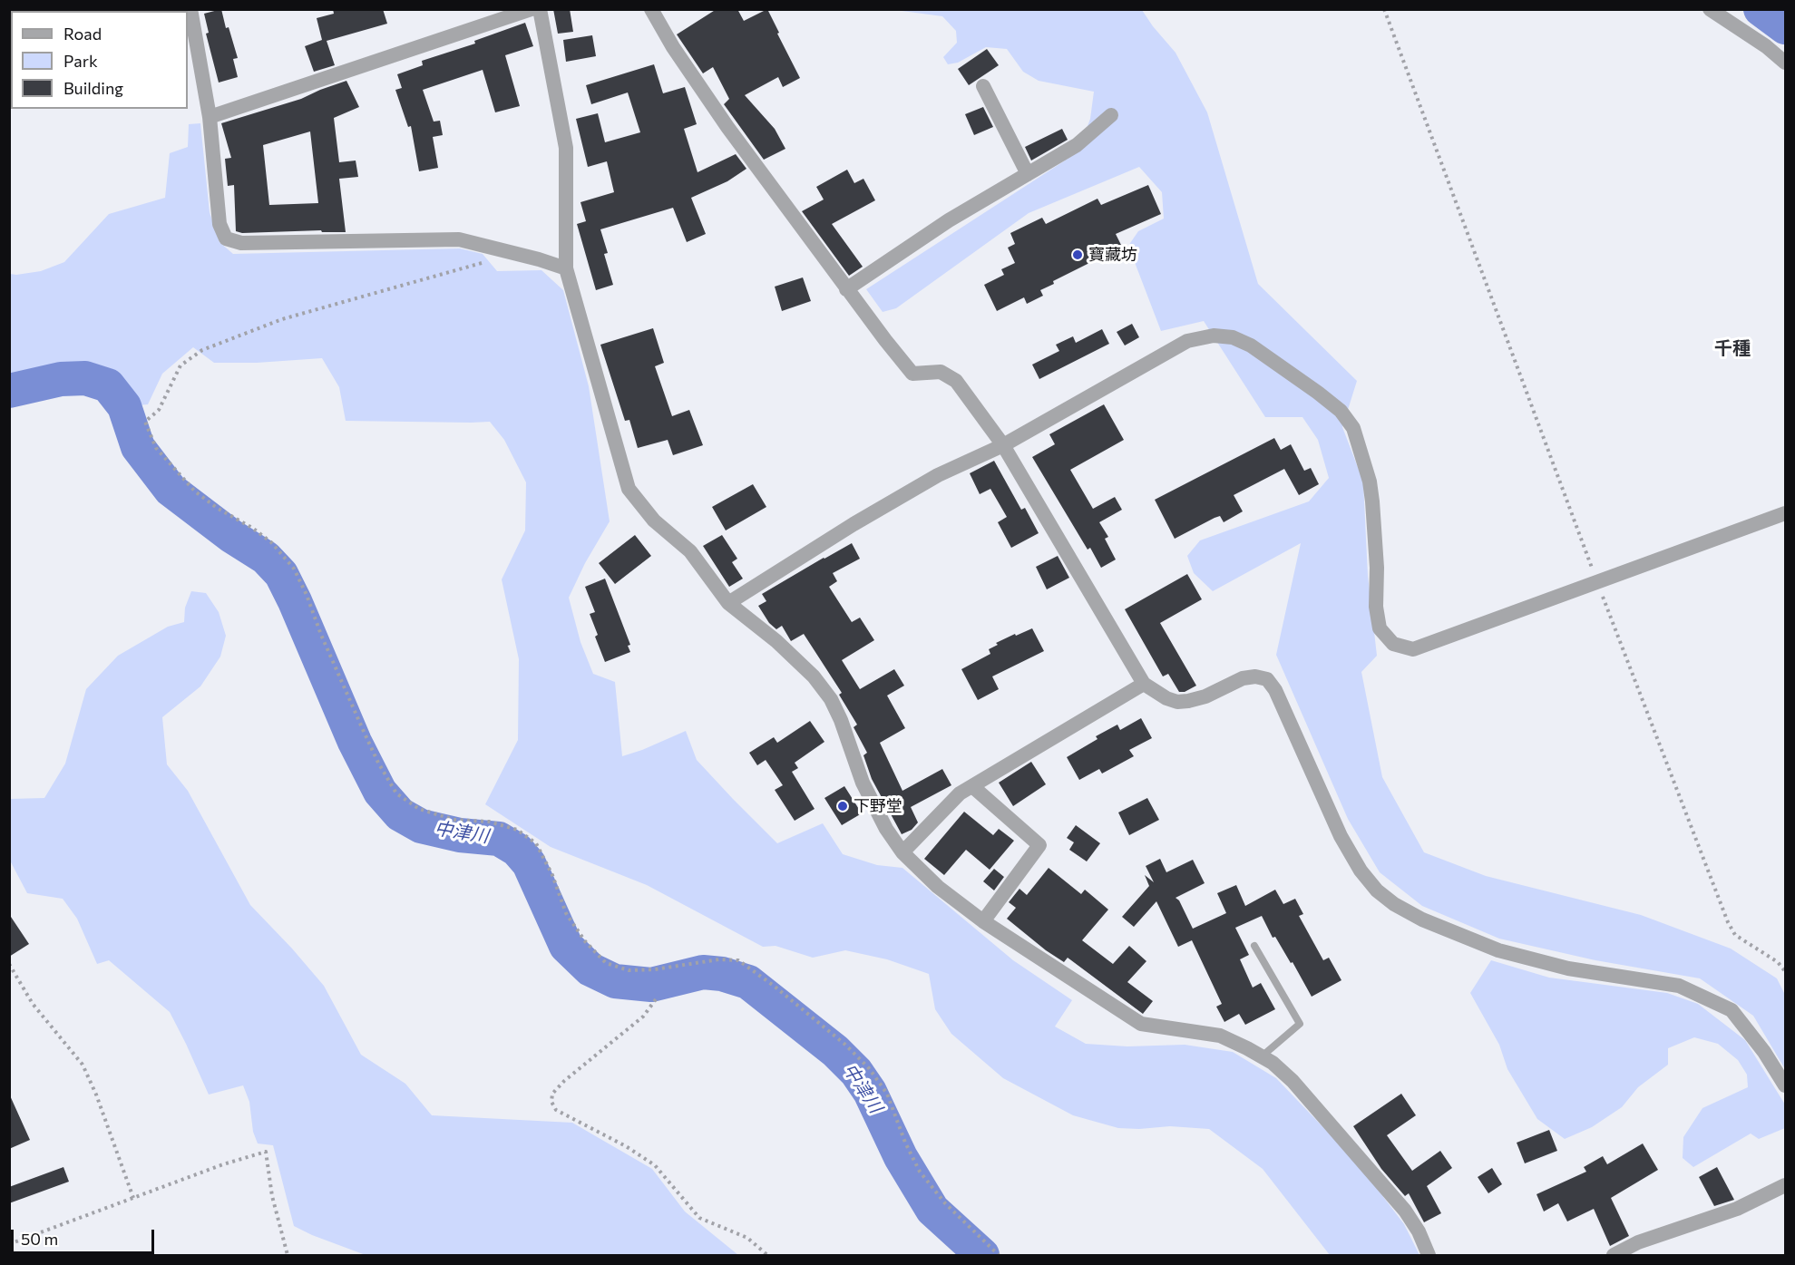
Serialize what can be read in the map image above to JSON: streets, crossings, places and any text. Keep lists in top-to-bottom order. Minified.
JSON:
{"districts":["千種"],"water":["中津川"],"places":["寶藏坊","下野堂"],"legend":["Road","Park","Building"],"scale_bar":"50 m"}
